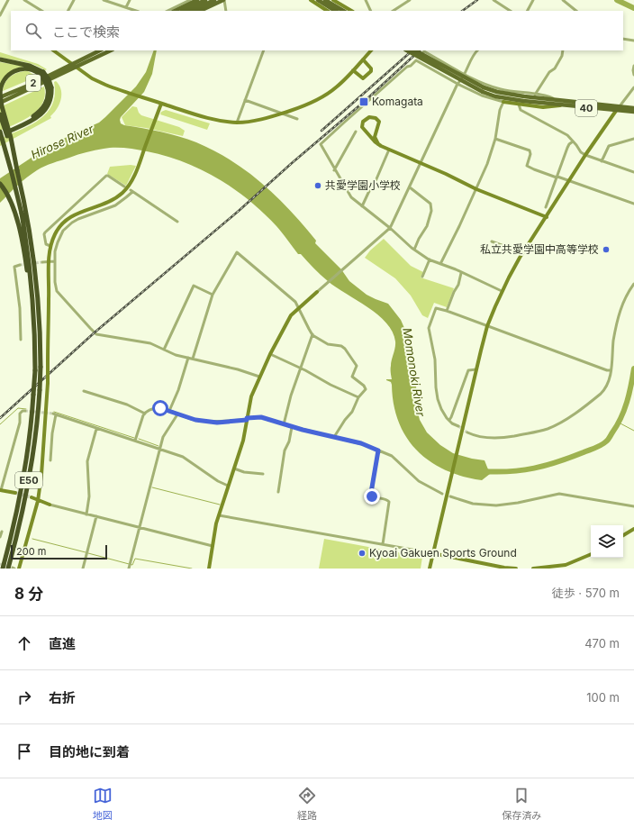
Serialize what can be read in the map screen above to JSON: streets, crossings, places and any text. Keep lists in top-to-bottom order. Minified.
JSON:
{"streets":{"highway":["E50"],"main road":["2","40"]},"water":["Hirose River","Momonoki River"],"places":{"transit":["Komagata"],"other":["共愛学園小学校","私立共愛学園中高等学校","Kyoai Gakuen Sports Ground"]},"scale_bar":"200 m","page":{"search":"ここで検索","scale":"200 m","heading":["8 分","徒歩 · 570 m"],"list":[["直進","470 m"],["右折","100 m"],"目的地に到着"],"nav":["地図","経路","保存済み"]}}
